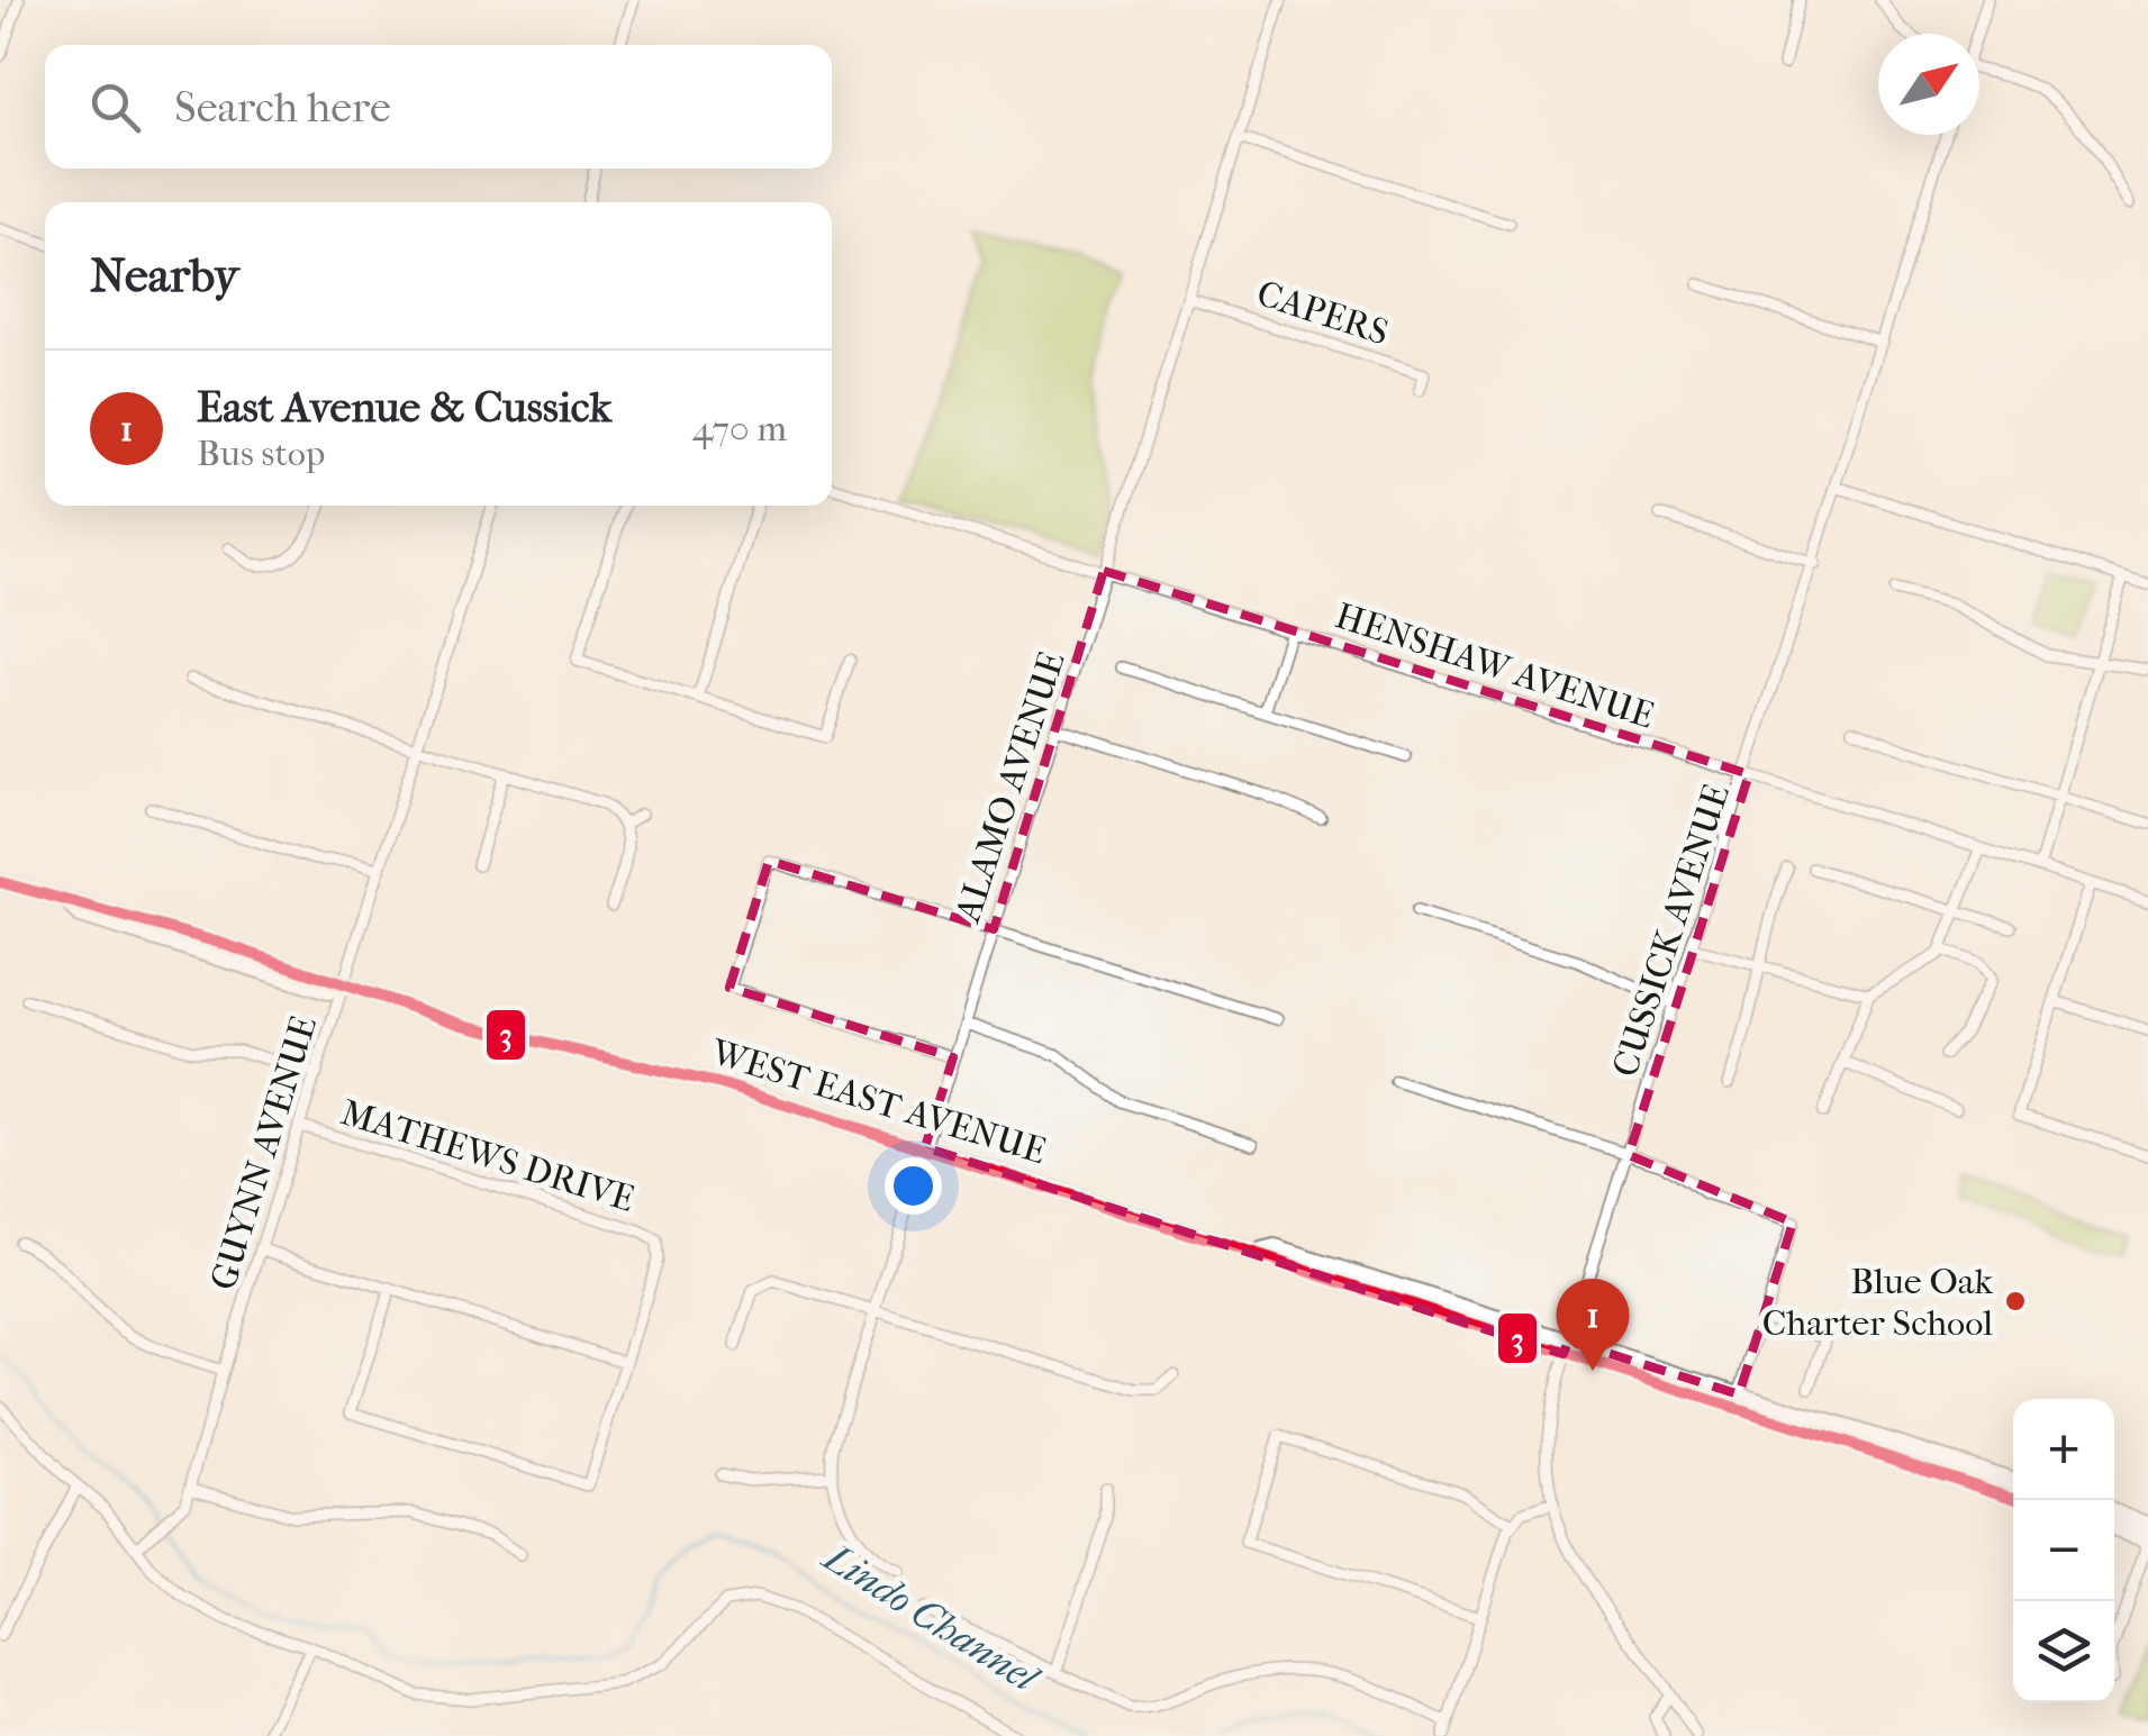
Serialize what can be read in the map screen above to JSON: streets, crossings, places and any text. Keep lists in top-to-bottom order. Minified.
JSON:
{"streets":{"main road":["WEST EAST AVENUE"],"street":["CAPERS","HENSHAW AVENUE","ALAMO AVENUE","CUSSICK AVENUE","GUYNN AVENUE","MATHEWS DRIVE"]},"crossings":[["CAPERS","ALAMO AVENUE"],["HENSHAW AVENUE","ALAMO AVENUE"],["HENSHAW AVENUE","CUSSICK AVENUE"],["ALAMO AVENUE","WEST EAST AVENUE"],["CUSSICK AVENUE","WEST EAST AVENUE"],["WEST EAST AVENUE","GUYNN AVENUE"],["GUYNN AVENUE","MATHEWS DRIVE"]],"water":["Lindo Channel"],"places":["Blue Oak Charter School"],"lines":["transit line 3"],"north":"top right","page":{"search":"Search here","heading":"Nearby","list":[{"mark":"1","name":"East Avenue & Cussick","note":"Bus stop","value":"470 m"}],"pins":"1","map_buttons":["+","−"]}}
